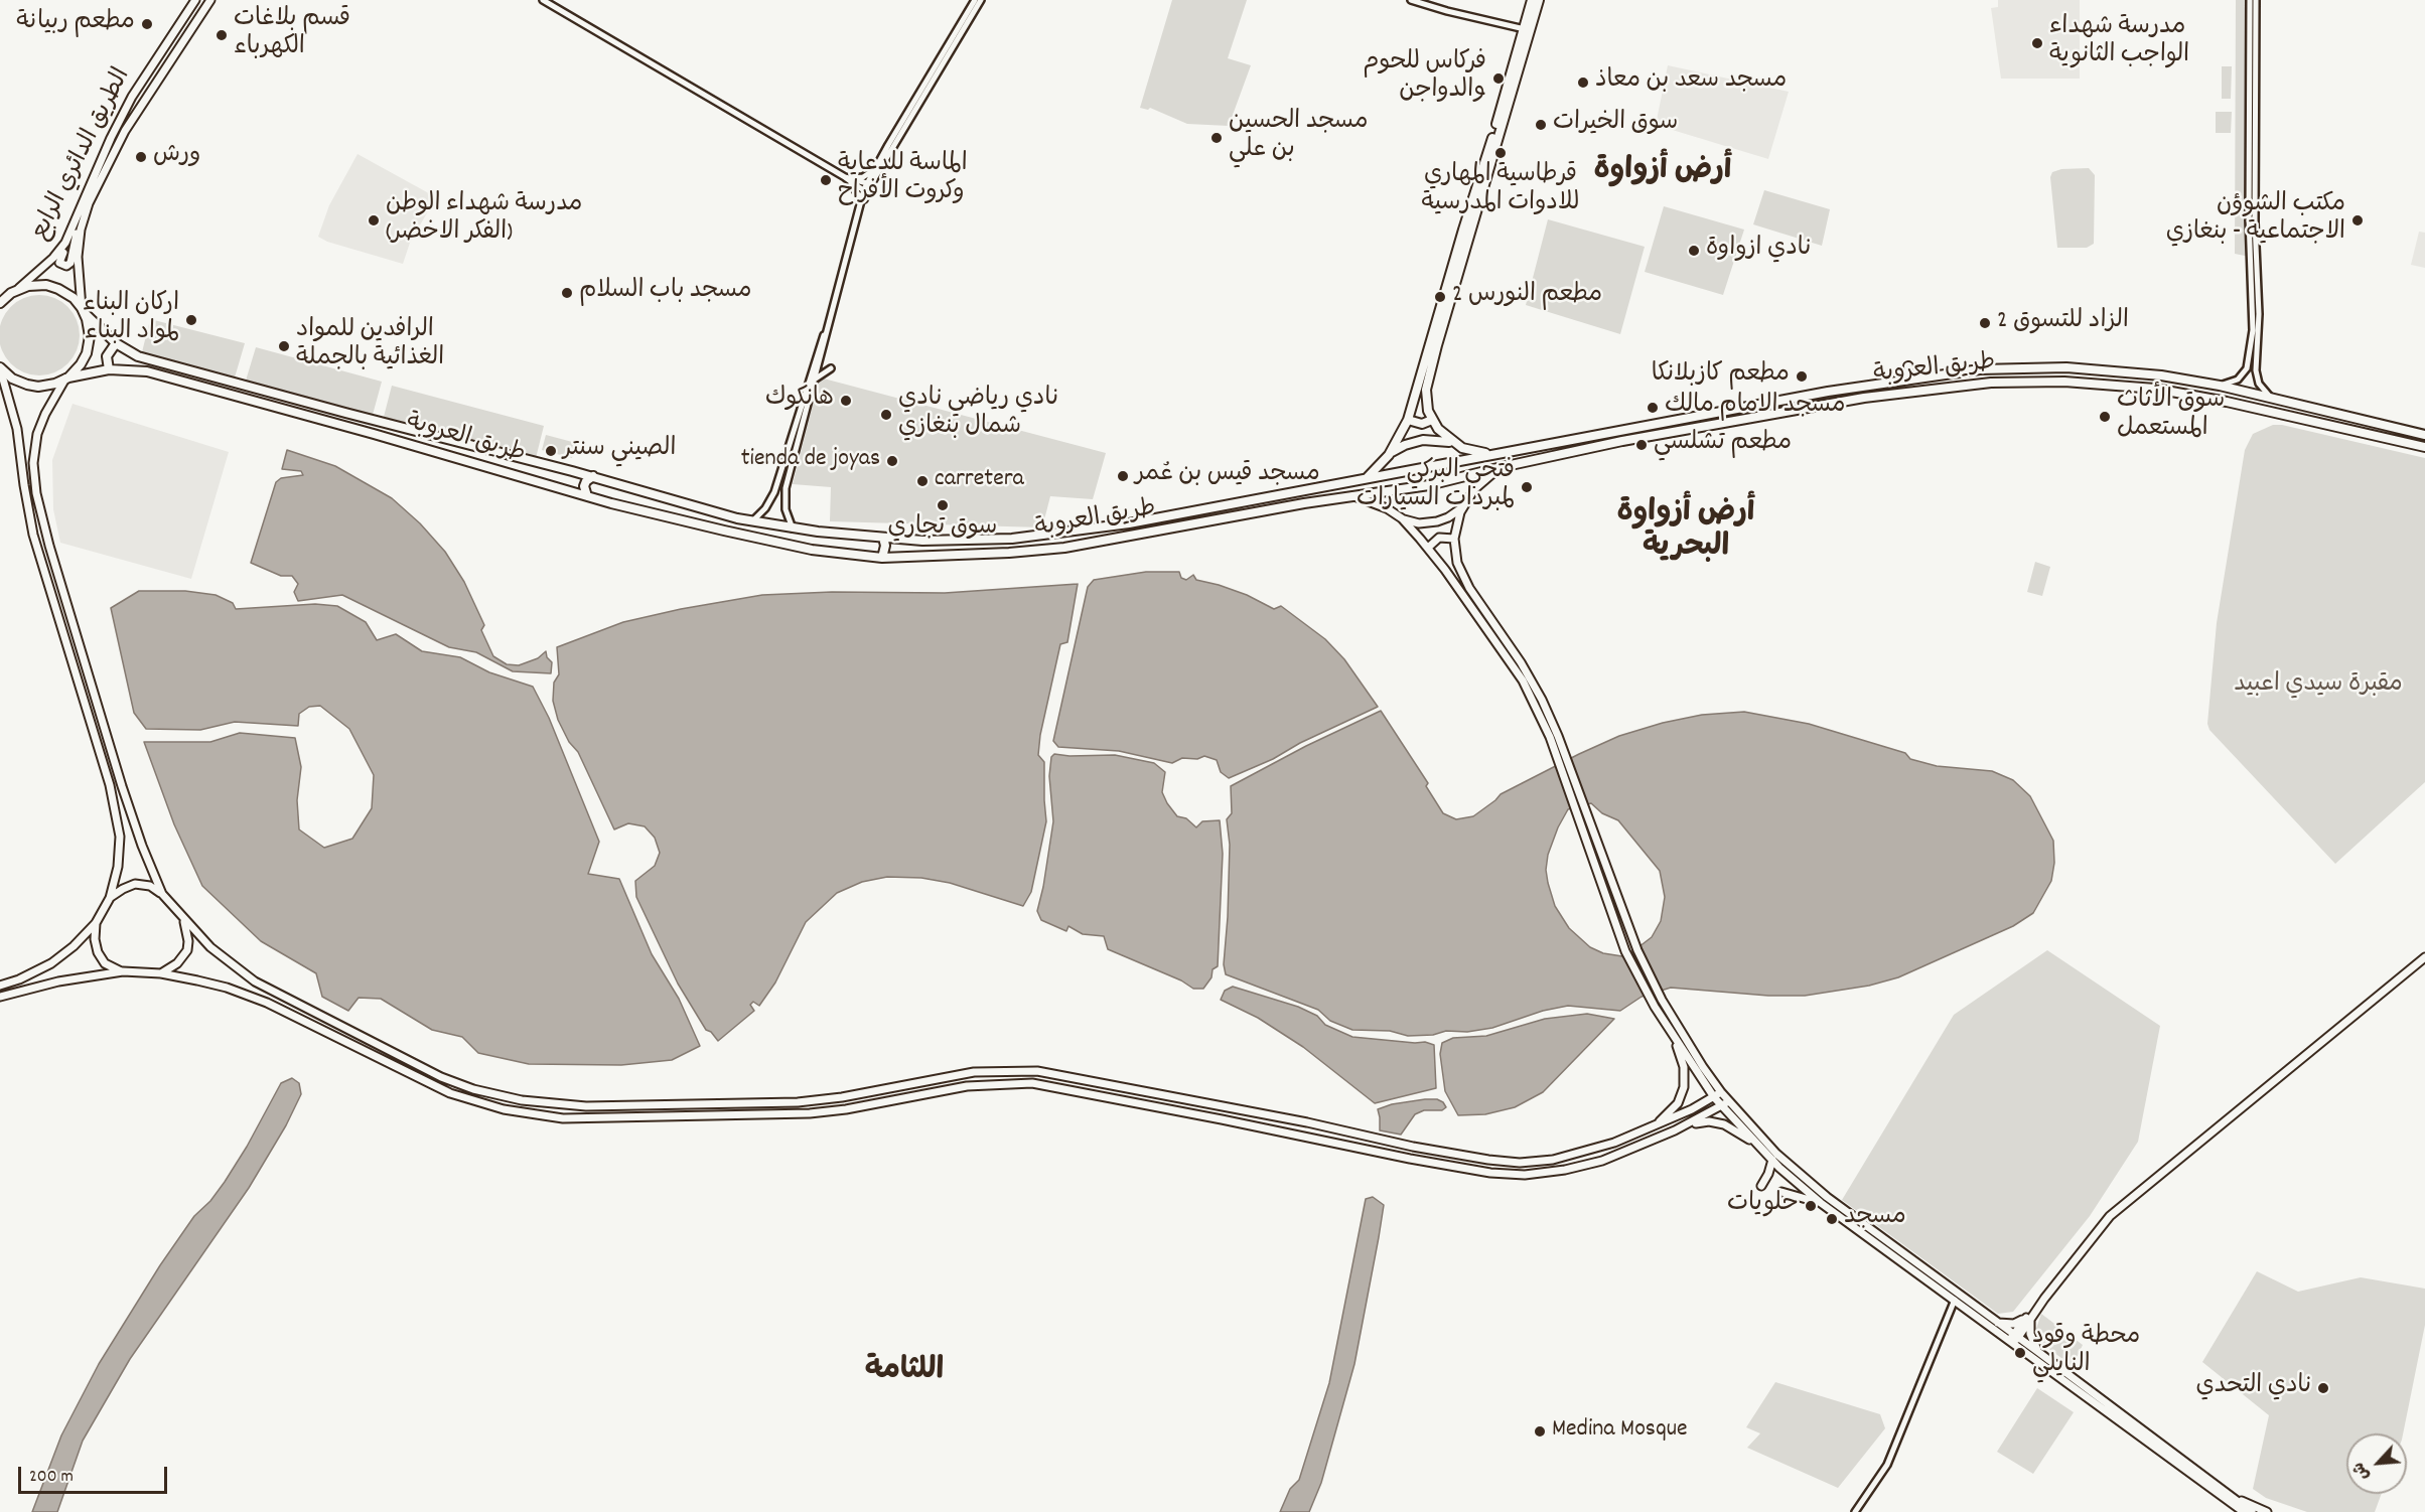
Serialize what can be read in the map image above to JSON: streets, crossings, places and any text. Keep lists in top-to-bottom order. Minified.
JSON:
{"streets":{"highway":["طريق العروبة"],"main road":["الطريق الدائري الرابع"]},"crossings":[["الطريق الدائري الرابع","طريق العروبة"]],"districts":["أرض أزواوة","أرض أزواوة البحرية","اللثامة"],"parks":["مقبرة سيدي اعبيد"],"places":["مطعم ربيانة","قسم بلاغات الكهرباء","مدرسة شهداء الواجب الثانوية","فركاس للحوم والدواجن","مسجد سعد بن معاذ","سوق الخيرات","مسجد الحسين بن علي","قرطاسية المهاري للادوات المدرسية","ورش","الماسة للدعاية وكروت الأفراح","مدرسة شهداء الوطن (الفكر الاخضر)","مكتب الشوؤن الاجتماعية - بنغازي","نادي ازواوة","مسجد باب السلام","مطعم النورس 2","اركان البناء لمواد البناء","الزاد للتسوق 2","الرافدين للمواد الغذائية بالجملة","مطعم كازبلانكا","هانكوك","مسجد الامام مالك","نادي رياضي نادي شمال بنغازي","سوق الأثاث المستعمل","مطعم تشلسي","الصيني سنتر","tienda de joyas","مسجد قيس بن عُمر","carretera","فتحي البركي لمبردات السيارات","سوق تجاري","حلويات","مسجد","محطة وقود النايلي","نادي التحدي","Medina Mosque"],"scale_bar":"200 m","north":"bottom left"}
